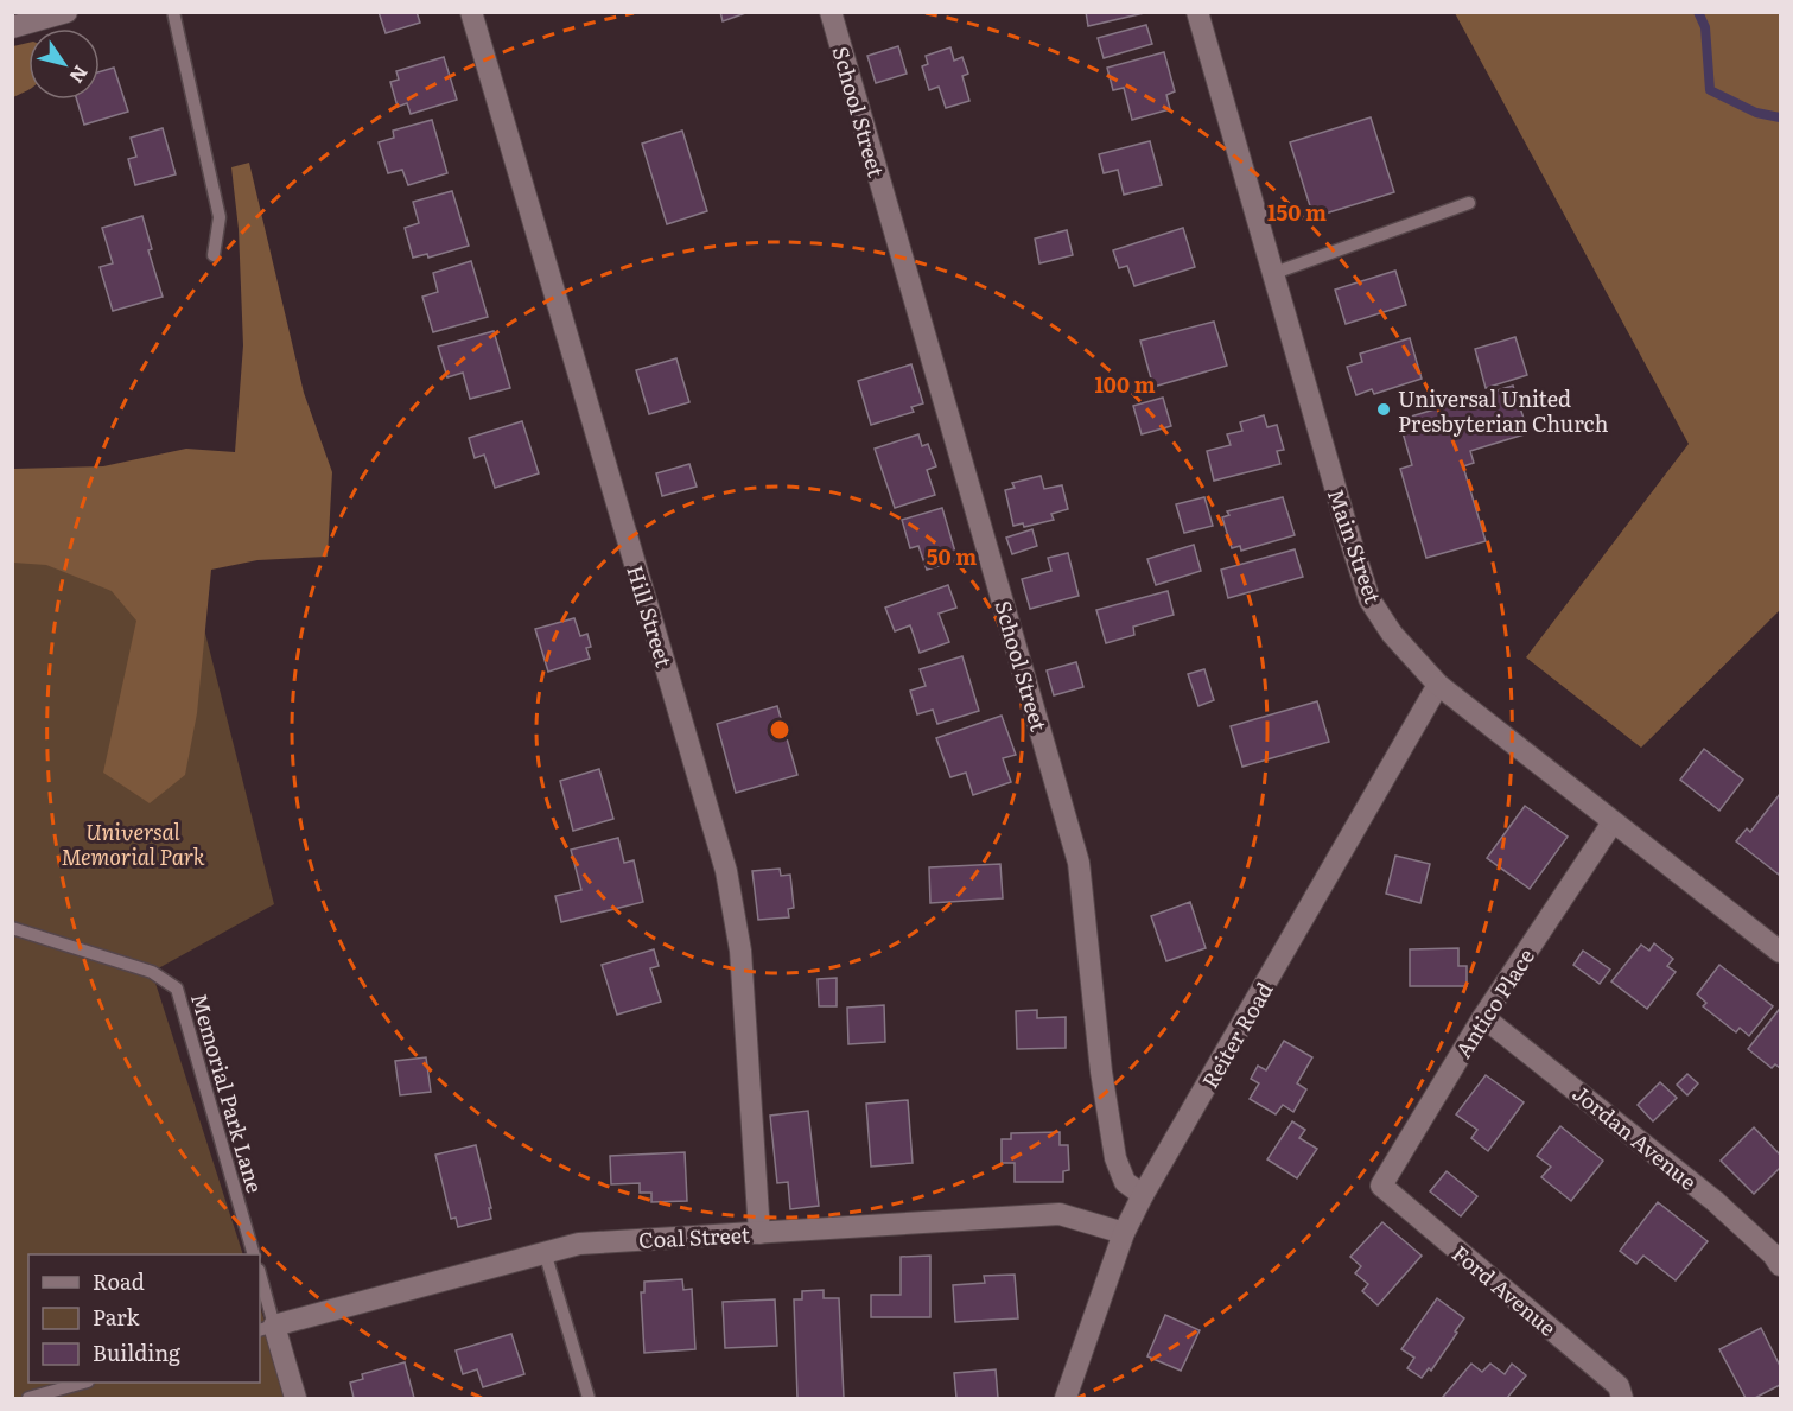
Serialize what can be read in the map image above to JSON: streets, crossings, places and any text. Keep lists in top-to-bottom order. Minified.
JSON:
{"streets":{"street":["School Street","Main Street","Hill Street","Antico Place","Reiter Road","Jordan Avenue","Coal Street","Ford Avenue"],"lane":["Memorial Park Lane"]},"crossings":[["School Street","Reiter Road"],["Main Street","Antico Place"],["Main Street","Reiter Road"],["Hill Street","Coal Street"],["Antico Place","Jordan Avenue"],["Antico Place","Ford Avenue"],["Reiter Road","Coal Street"]],"parks":["Universal Memorial Park"],"places":["Universal United Presbyterian Church"],"legend":["Road","Park","Building"],"north":"bottom right","rings":["150 m","100 m","50 m"]}
